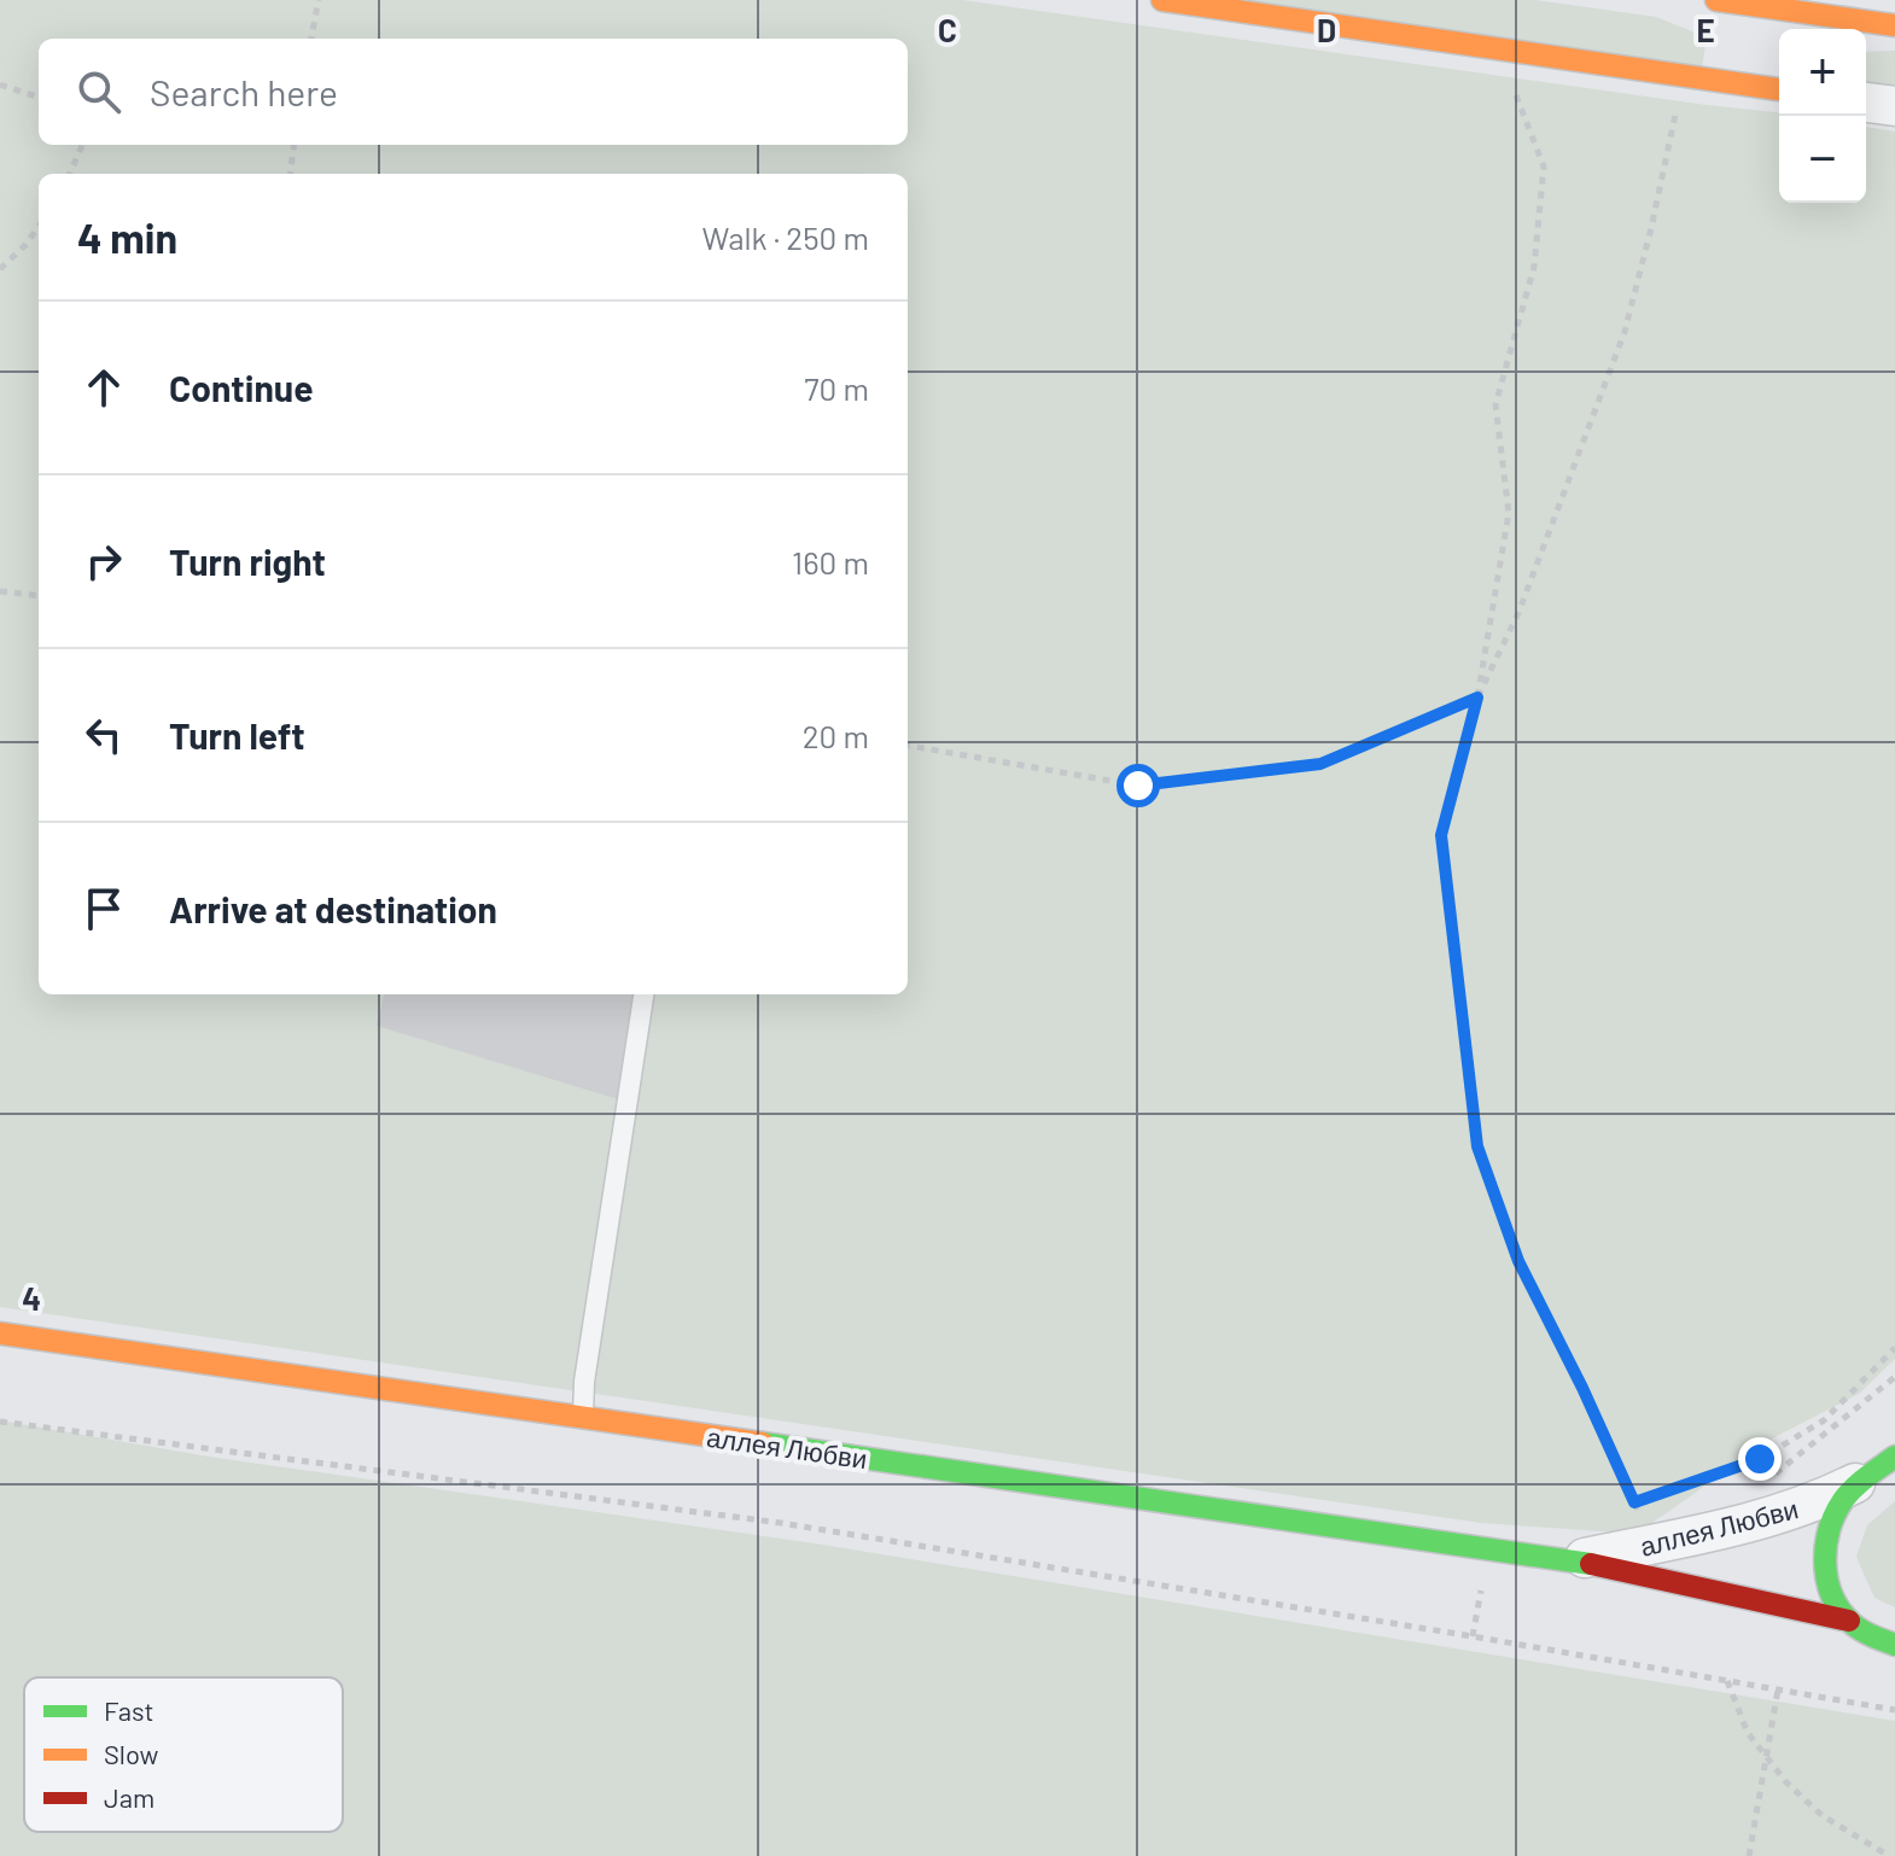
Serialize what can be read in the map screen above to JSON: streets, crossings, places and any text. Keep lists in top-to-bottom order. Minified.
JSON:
{"streets":{"street":["аллея Любви"]},"legend":["Fast","Slow","Jam"],"page":{"map_buttons":["+","−"],"search":"Search here","heading":["4 min","Walk · 250 m"],"list":[["Continue","70 m"],["Turn right","160 m"],["Turn left","20 m"],"Arrive at destination"]},"grid":{"columns":["C","D","E"],"rows":["4"]}}
